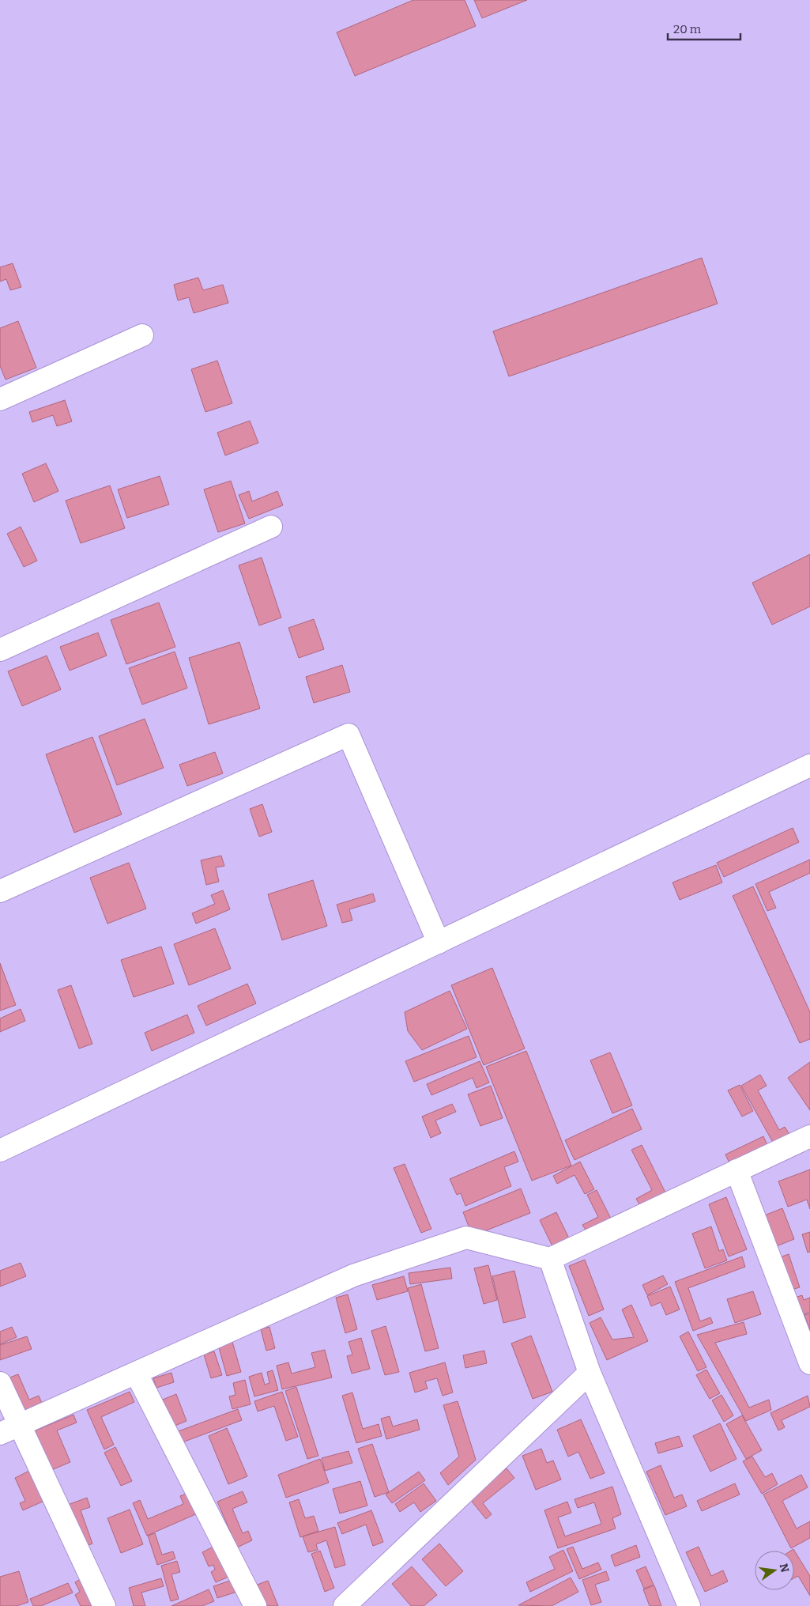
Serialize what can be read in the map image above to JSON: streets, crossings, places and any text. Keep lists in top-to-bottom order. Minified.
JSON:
{"scale_bar":"20 m","north":"right"}
